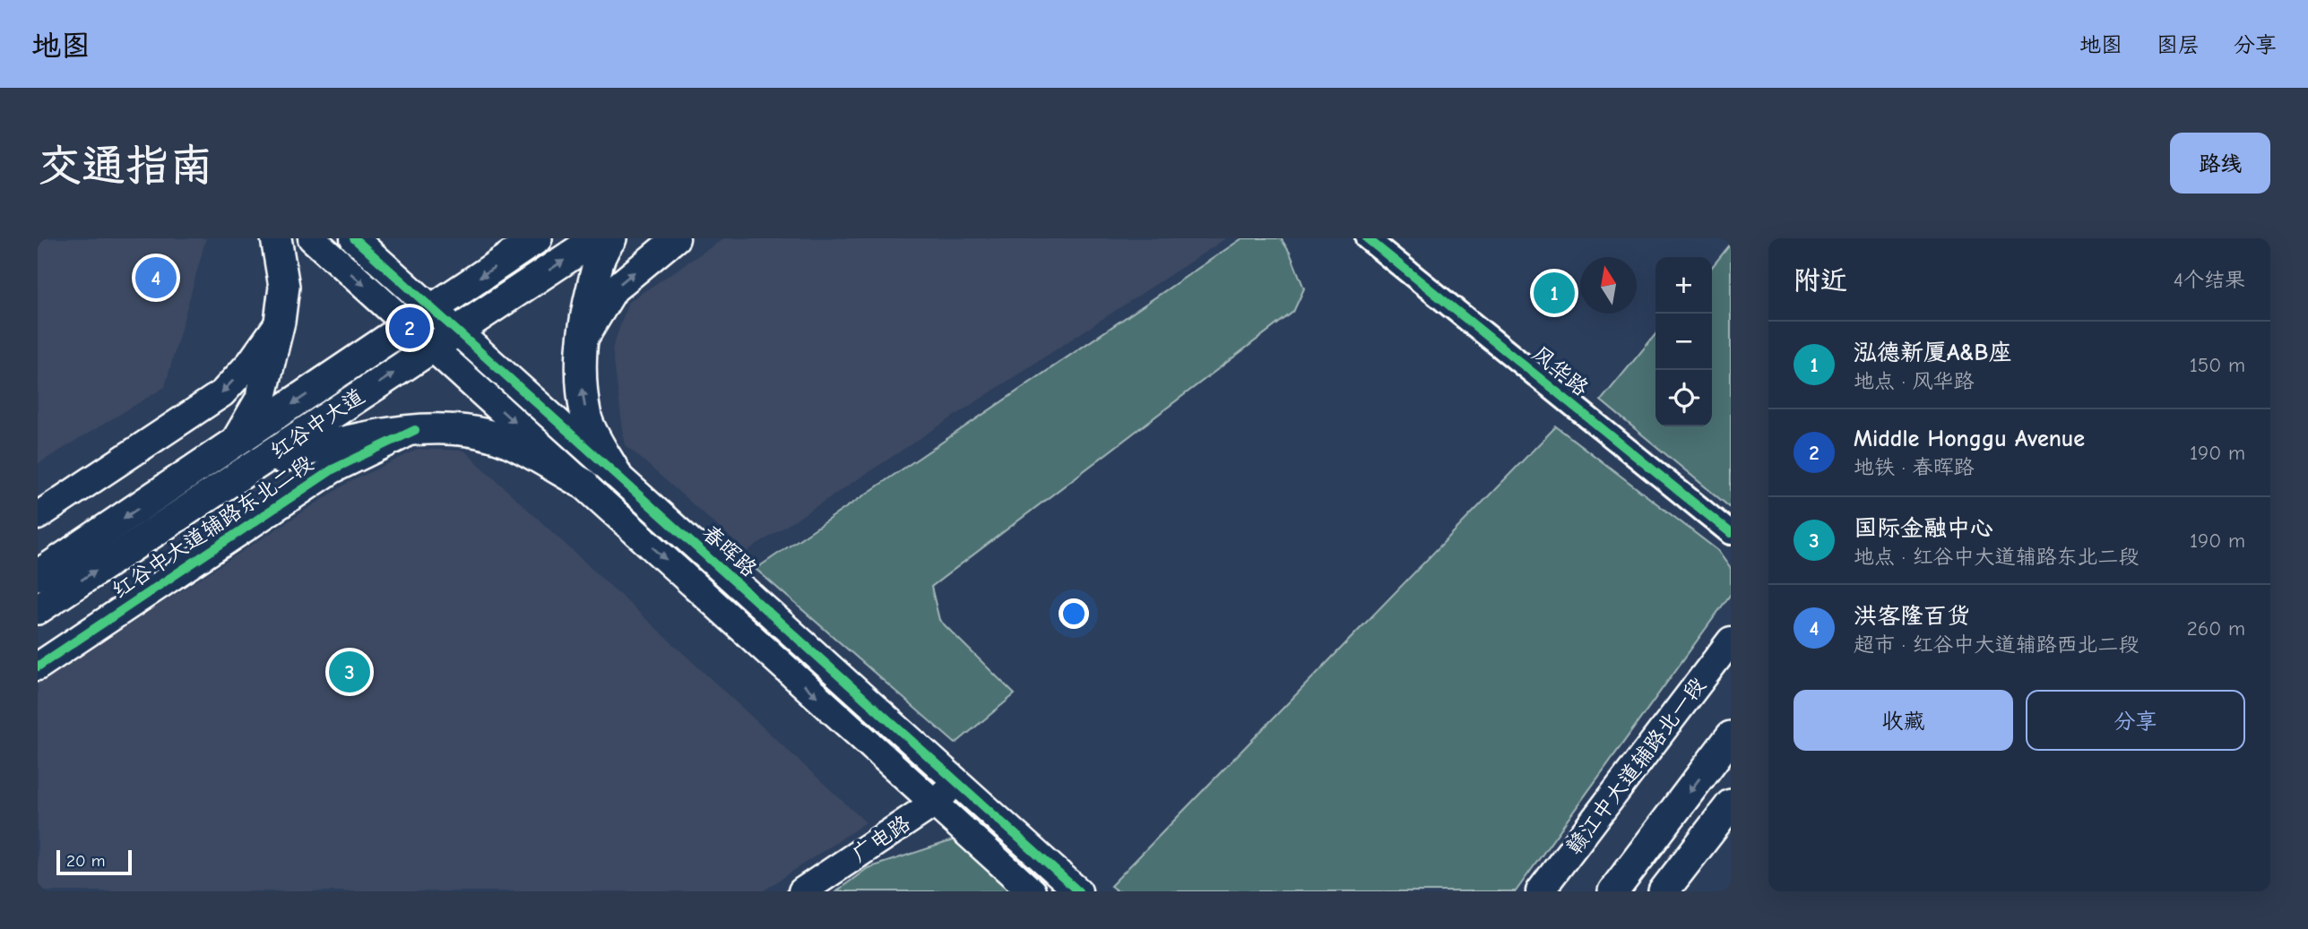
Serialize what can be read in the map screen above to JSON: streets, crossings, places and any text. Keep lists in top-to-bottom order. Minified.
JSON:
{"streets":{"main road":["红谷中大道"],"street":["风华路","红谷中大道辅路东北二段","春晖路","赣江中大道辅路北一段","广电路"]},"crossings":[["红谷中大道","春晖路"],["春晖路","广电路"]],"scale_bar":"20 m","north":"top","page":{"header":"地图","nav":["地图","图层","分享"],"buttons":["路线",["收藏","分享"]],"title":"交通指南","heading":["附近","4个结果"],"pins":["4","1","2","3"],"map_buttons":["+","−"],"list":[{"mark":"1","name":"泓德新厦A&B座","note":"地点 · 风华路","value":"150 m"},{"mark":"2","name":"Middle Honggu Avenue","note":"地铁 · 春晖路","value":"190 m"},{"mark":"3","name":"国际金融中心","note":"地点 · 红谷中大道辅路东北二段","value":"190 m"},{"mark":"4","name":"洪客隆百货","note":"超市 · 红谷中大道辅路西北二段","value":"260 m"}],"scale":"20 m"}}
